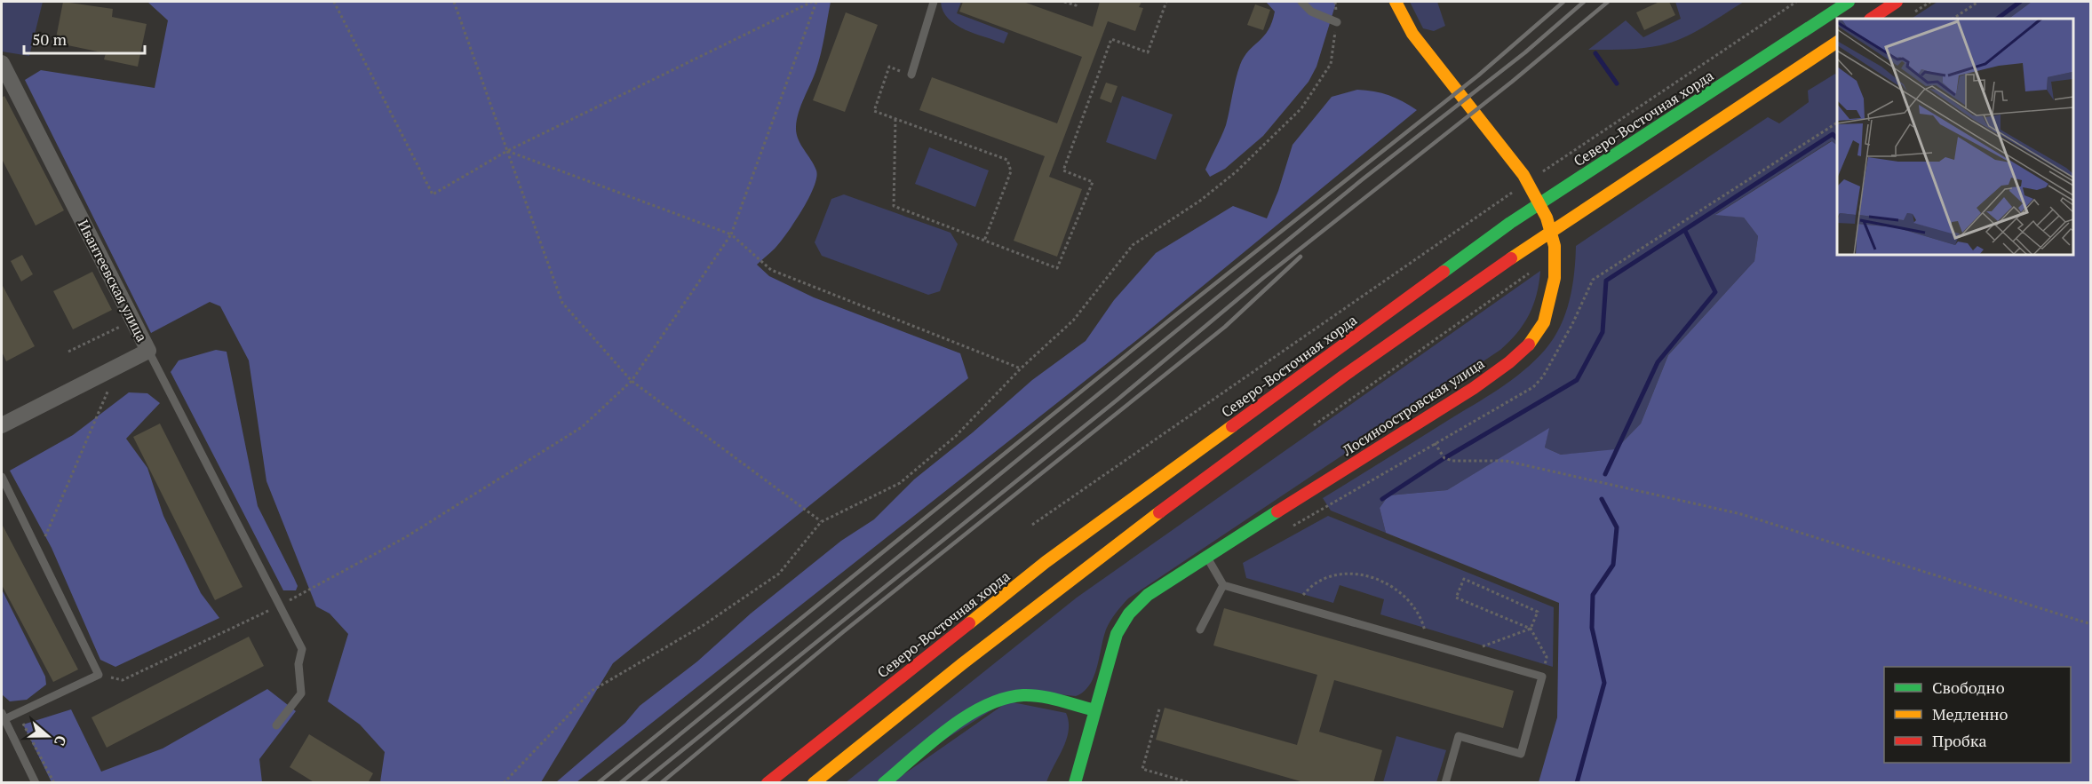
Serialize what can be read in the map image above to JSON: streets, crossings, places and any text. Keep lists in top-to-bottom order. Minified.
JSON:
{"streets":{"main road":["Северо-Восточная хорда","Лосиноостровская улица"],"street":["Ивантеевская улица"]},"legend":["Свободно","Медленно","Пробка"],"scale_bar":"50 m","north":"right"}
